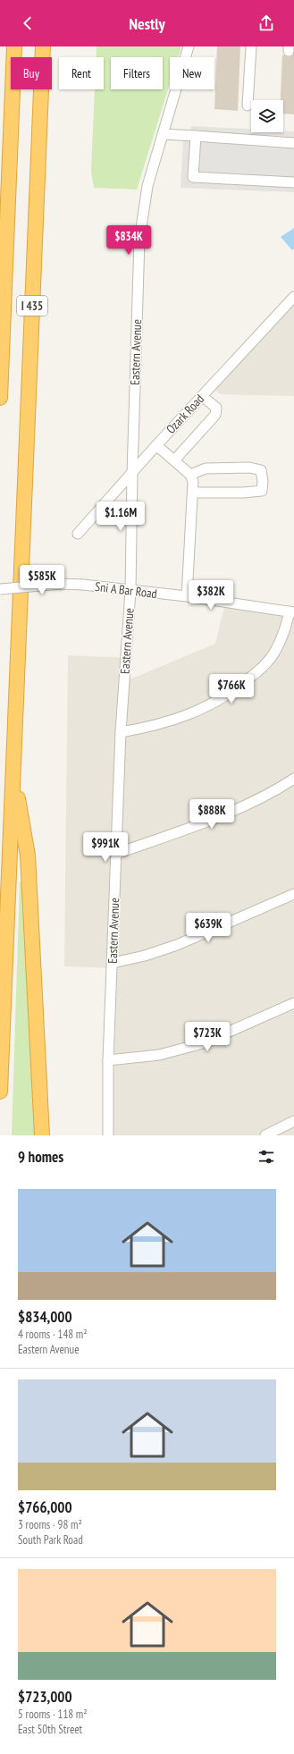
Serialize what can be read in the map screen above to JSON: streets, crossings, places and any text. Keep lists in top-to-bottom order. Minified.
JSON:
{"streets":{"highway":["I 435"],"street":["Eastern Avenue","Ozark Road","Sni A Bar Road"]},"crossings":[["Eastern Avenue","Ozark Road"],["Eastern Avenue","Sni A Bar Road"]],"page":{"header":"Nestly","chip":["Buy","Rent","Filters","New"],"price":["$834K","$1.16M","$585K","$382K","$766K","$888K","$991K","$639K","$723K"],"heading":"9 homes","list":[{"name":"$834,000","note":"4 rooms · 148 m² · Eastern Avenue"},{"name":"$766,000","note":"3 rooms · 98 m² · South Park Road"},{"name":"$723,000","note":"5 rooms · 118 m² · East 50th Street"}]}}
